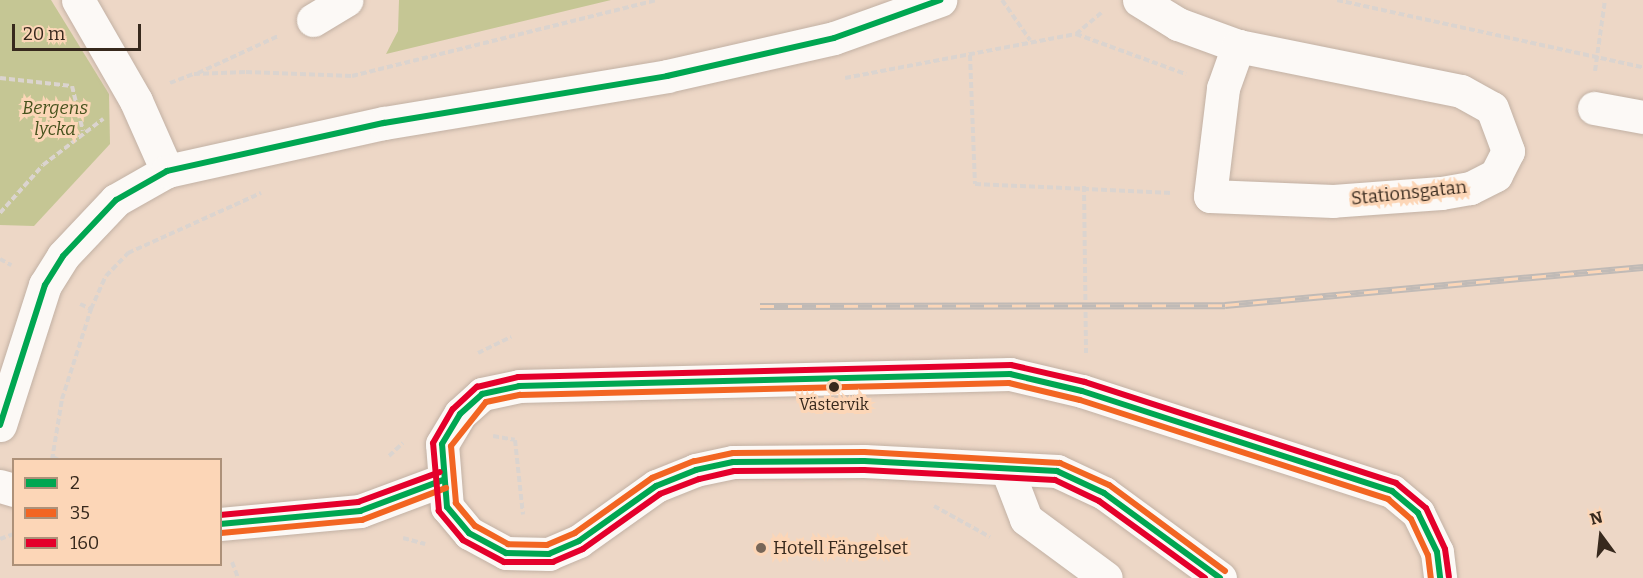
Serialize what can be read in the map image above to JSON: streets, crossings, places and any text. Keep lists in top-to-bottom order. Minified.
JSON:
{"streets":{"street":["Stationsgatan"]},"parks":["Bergens lycka"],"places":["Västervik","Hotell Fängelset"],"lines":["transit line 2","transit line 160","transit line 35"],"legend":["2","35","160"],"scale_bar":"20 m","north":"top"}
